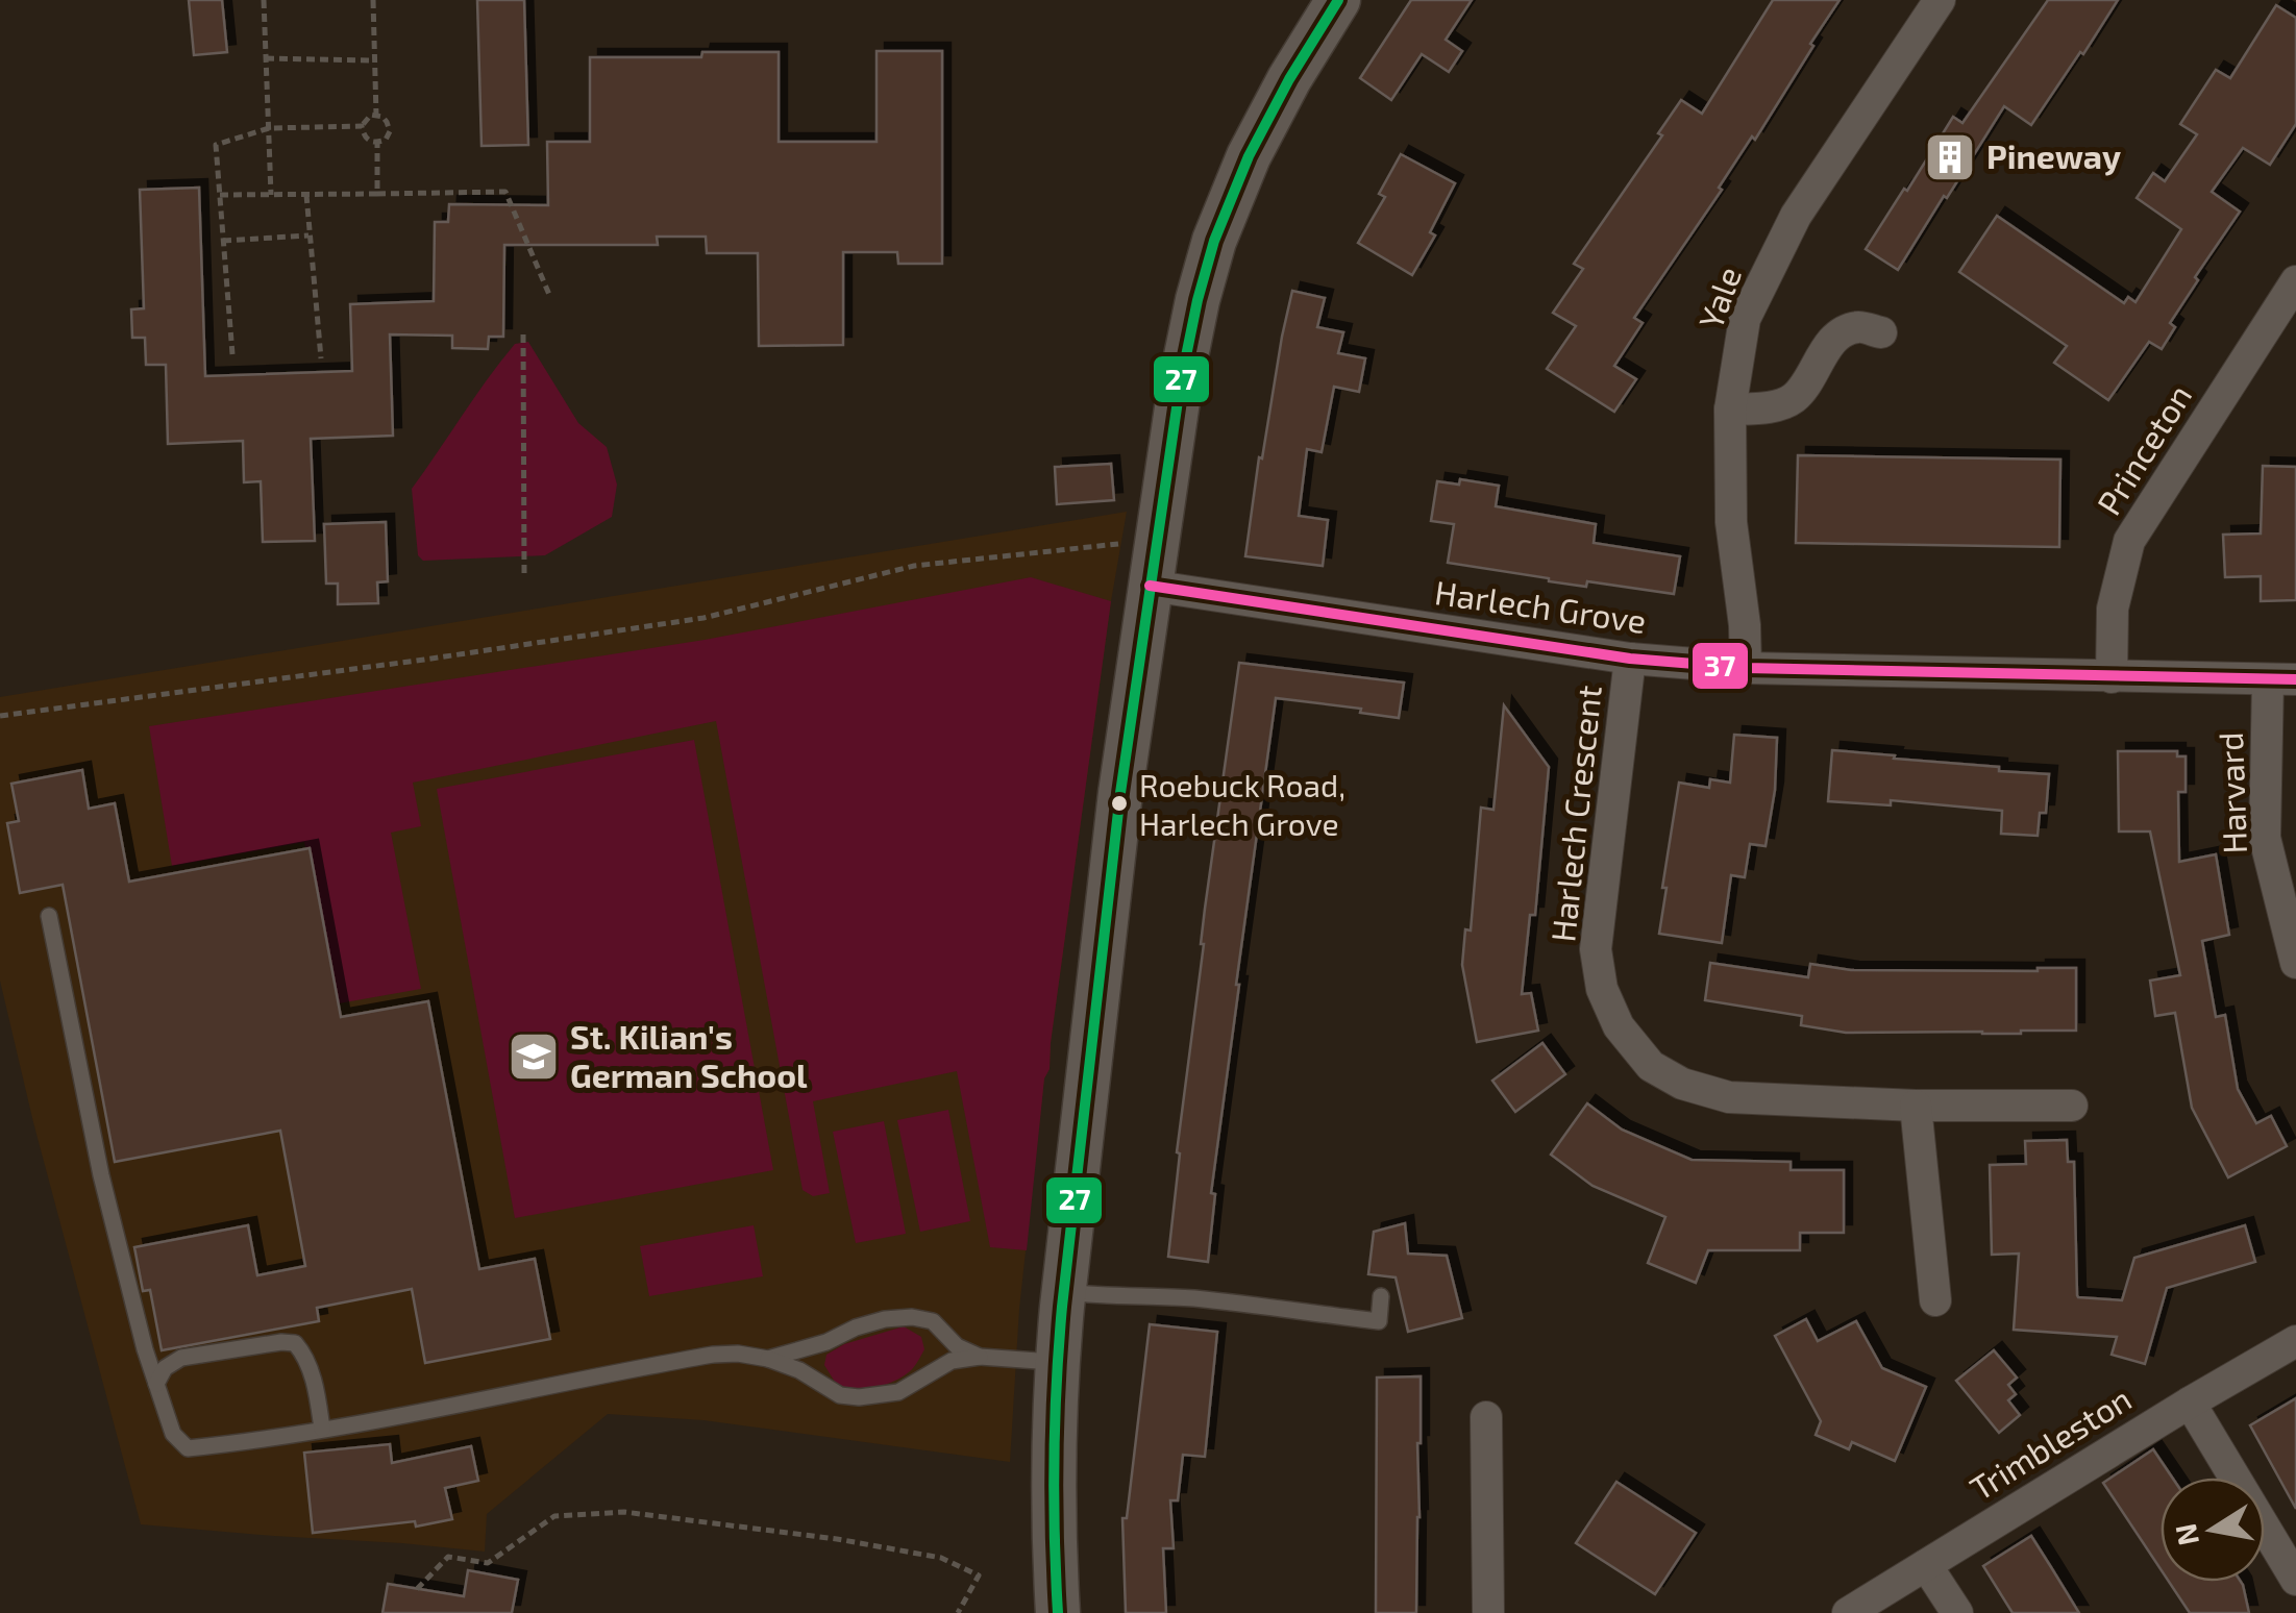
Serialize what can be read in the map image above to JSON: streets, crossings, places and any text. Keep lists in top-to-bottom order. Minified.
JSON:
{"streets":{"street":["Yale","Princeton","Harlech Grove","Harvard","Harlech Crescent","Trimbleston"]},"crossings":[["Yale","Harlech Grove"],["Princeton","Harlech Grove"],["Harlech Grove","Harvard"],["Harlech Grove","Harlech Crescent"]],"places":{"building":["Pineway"],"other":["Roebuck Road, Harlech Grove"],"school or university":["St. Kilian's German School"]},"lines":["transit line 27","transit line 37"],"north":"left"}
